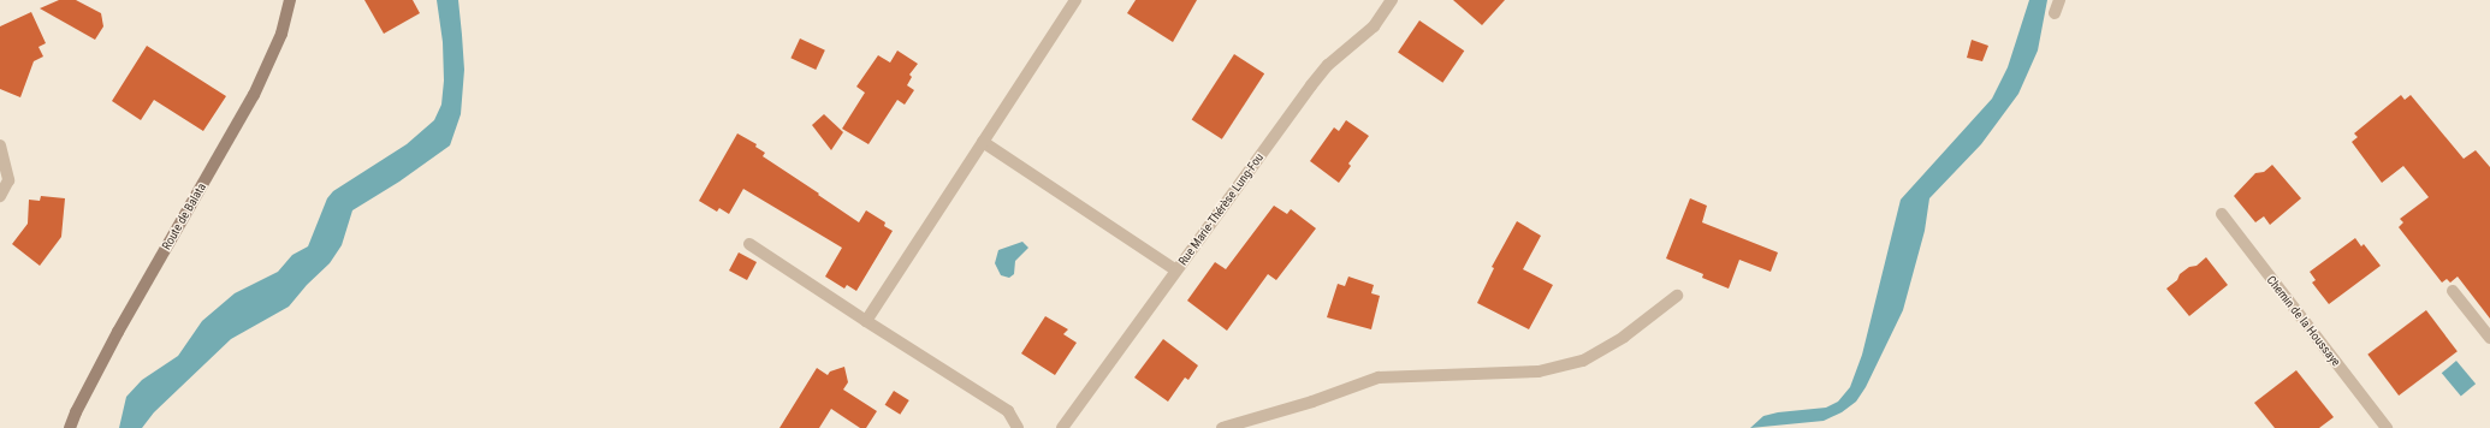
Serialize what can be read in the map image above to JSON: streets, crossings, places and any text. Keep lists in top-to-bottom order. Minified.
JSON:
{"streets":{"main road":["Route de Balata"],"street":["Rue Marie-Thérèse Lung-Fou","Chemin de la Houssaye"]}}
